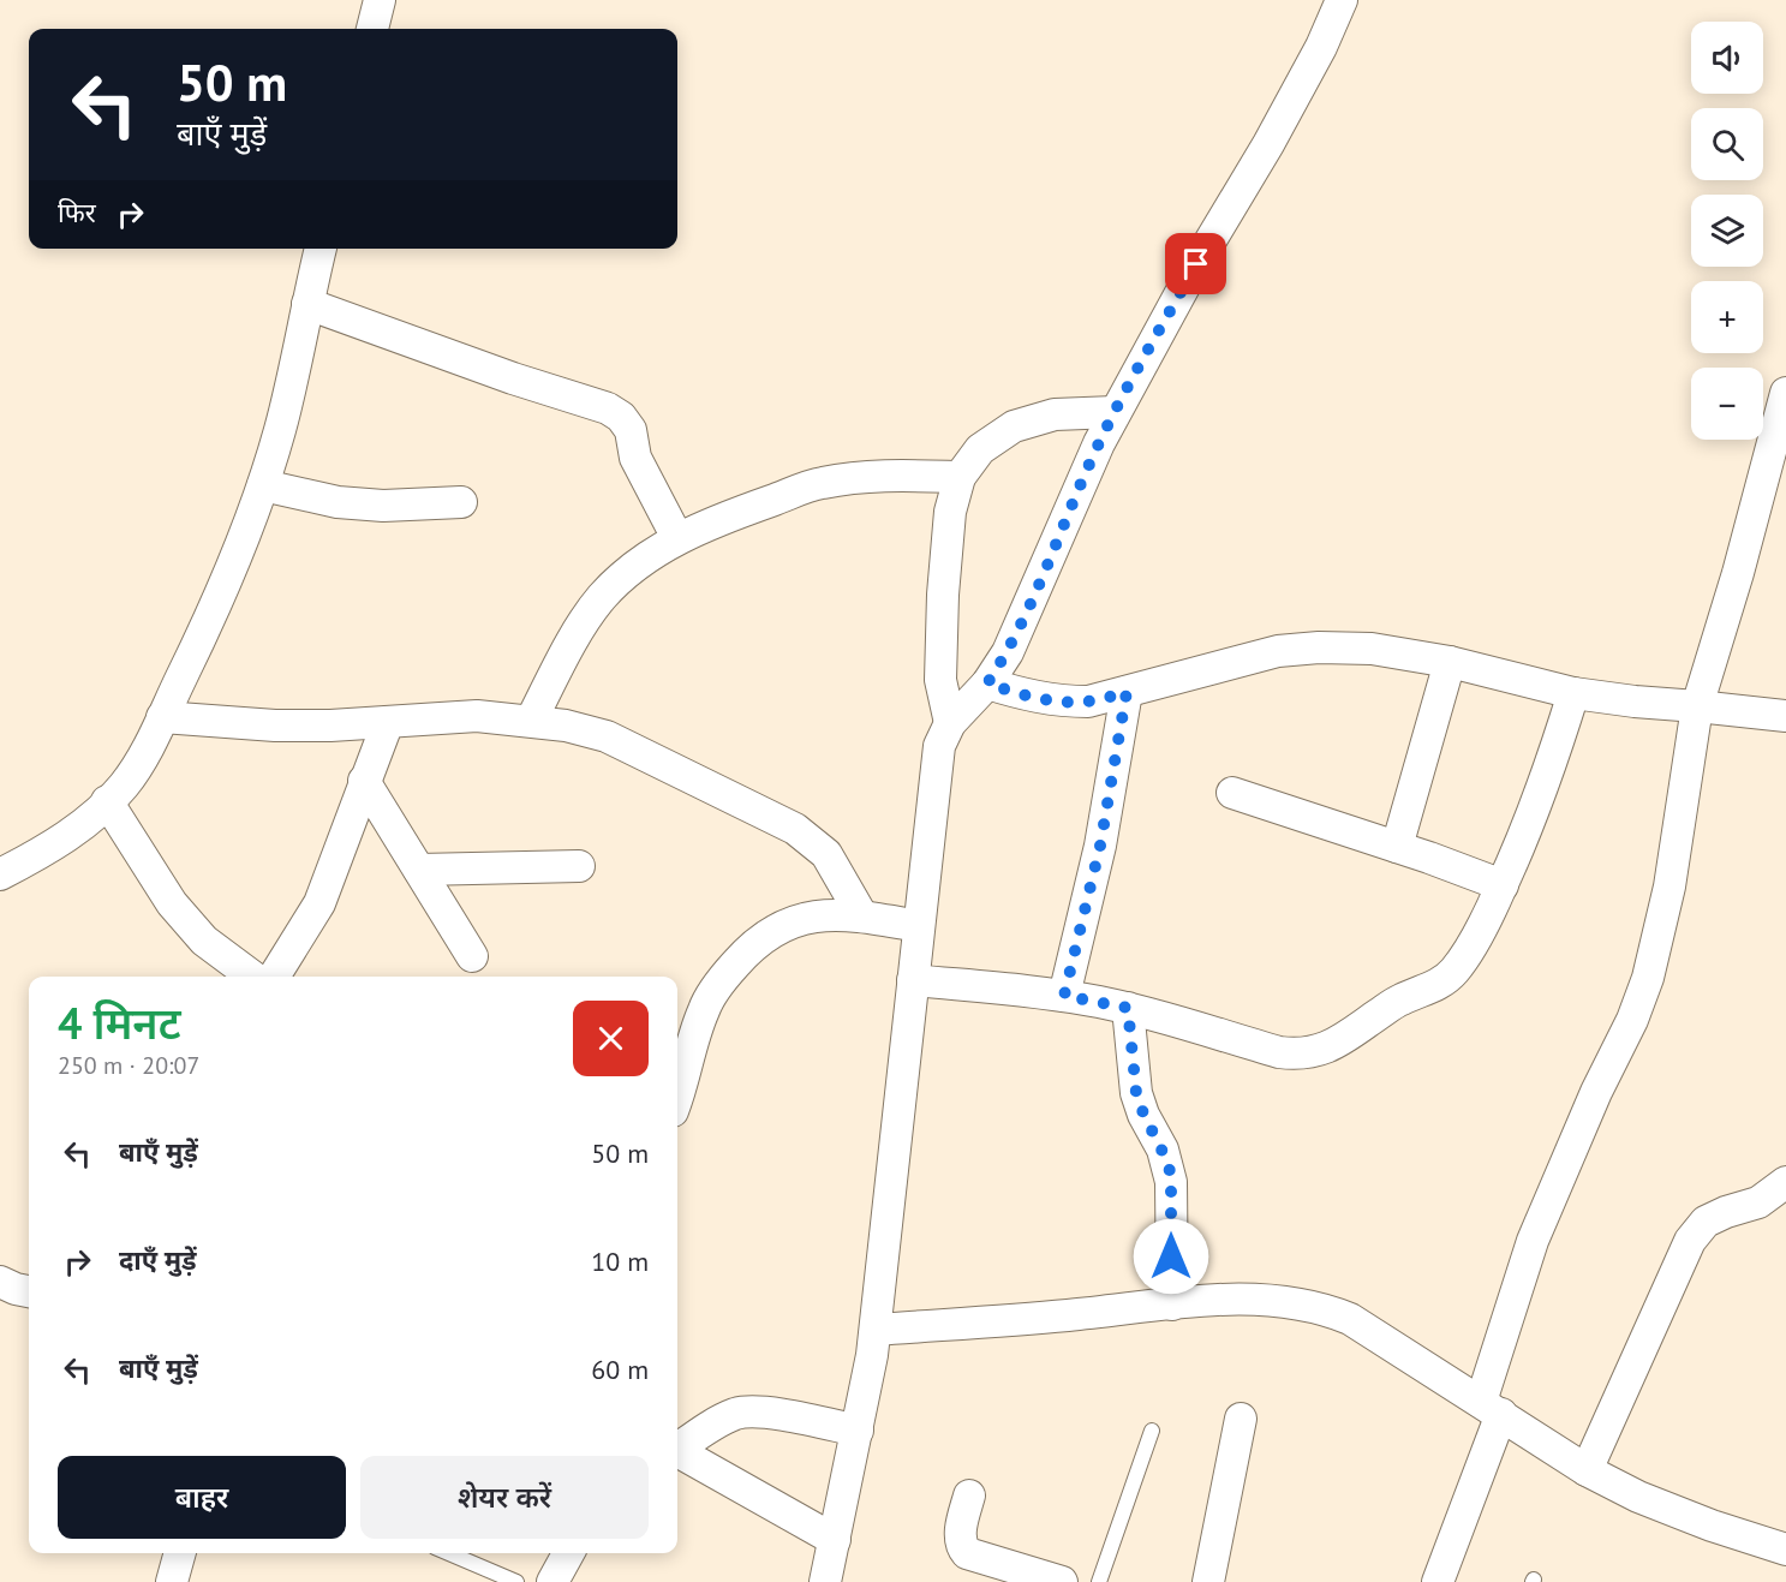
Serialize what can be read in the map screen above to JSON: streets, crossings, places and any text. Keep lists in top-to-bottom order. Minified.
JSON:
{"page":{"map_buttons":["+","−"],"turn":["50 m","बाएँ मुड़ें"],"then":"फिर","heading":["4 मिनट","250 m · 20:07"],"list":[{"name":"बाएँ मुड़ें","value":"50 m"},{"name":"दाएँ मुड़ें","value":"10 m"},{"name":"बाएँ मुड़ें","value":"60 m"}],"buttons":["बाहर","शेयर करें"]}}
